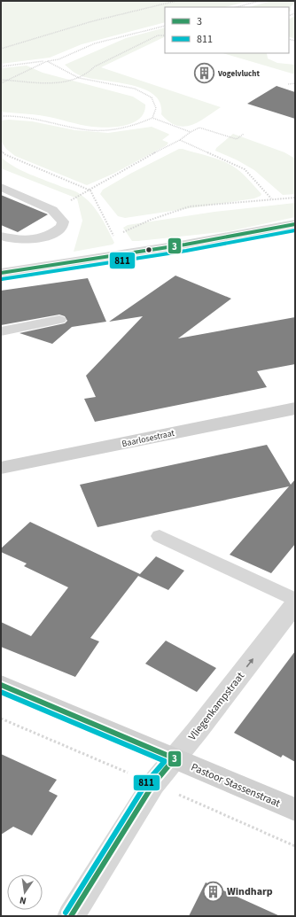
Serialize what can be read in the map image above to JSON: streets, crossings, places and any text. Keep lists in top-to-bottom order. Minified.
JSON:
{"streets":{"street":["Baarlosestraat","Vliegenkampstraat","Pastoor Stassenstraat"]},"crossings":[["Vliegenkampstraat","Pastoor Stassenstraat"]],"one_way":["Vliegenkampstraat"],"places":{"building":["Vogelvlucht","Windharp"]},"lines":["transit line 3","transit line 811"],"legend":["3","811"],"north":"bottom"}
